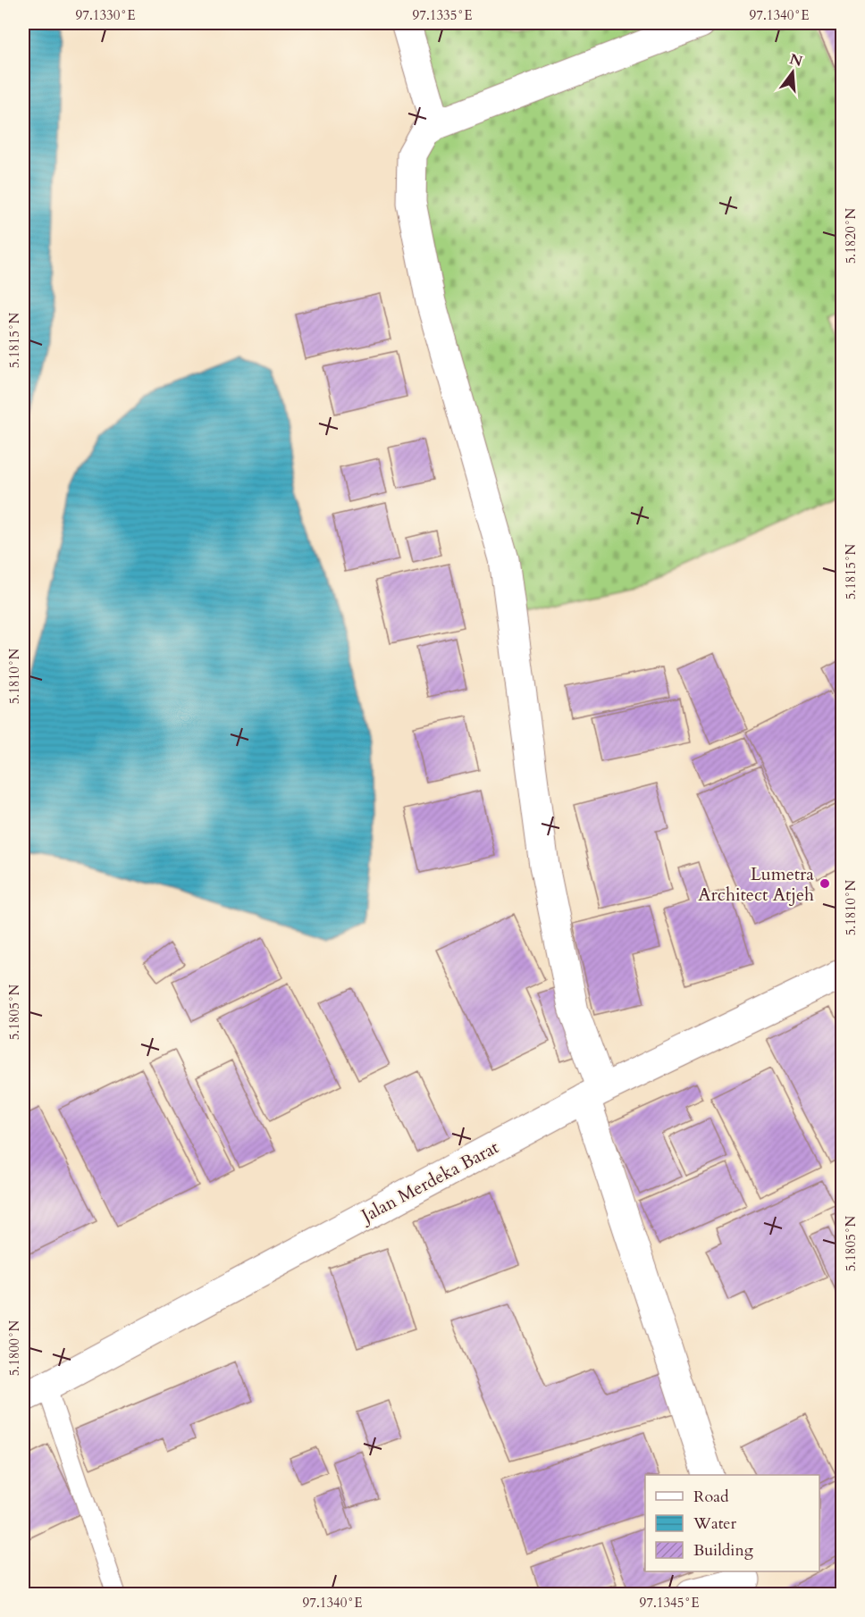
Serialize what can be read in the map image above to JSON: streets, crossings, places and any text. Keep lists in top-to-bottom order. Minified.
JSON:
{"streets":{"street":["Jalan Merdeka Barat"]},"places":["Lumetra Architect Atjeh"],"legend":["Road","Water","Building"],"north":"top","coordinates":["97.1330°E","97.1335°E","97.1340°E","5.1820°N","5.1815°N","5.1810°N","5.1805°N","5.1800°N","97.1345°E"]}
